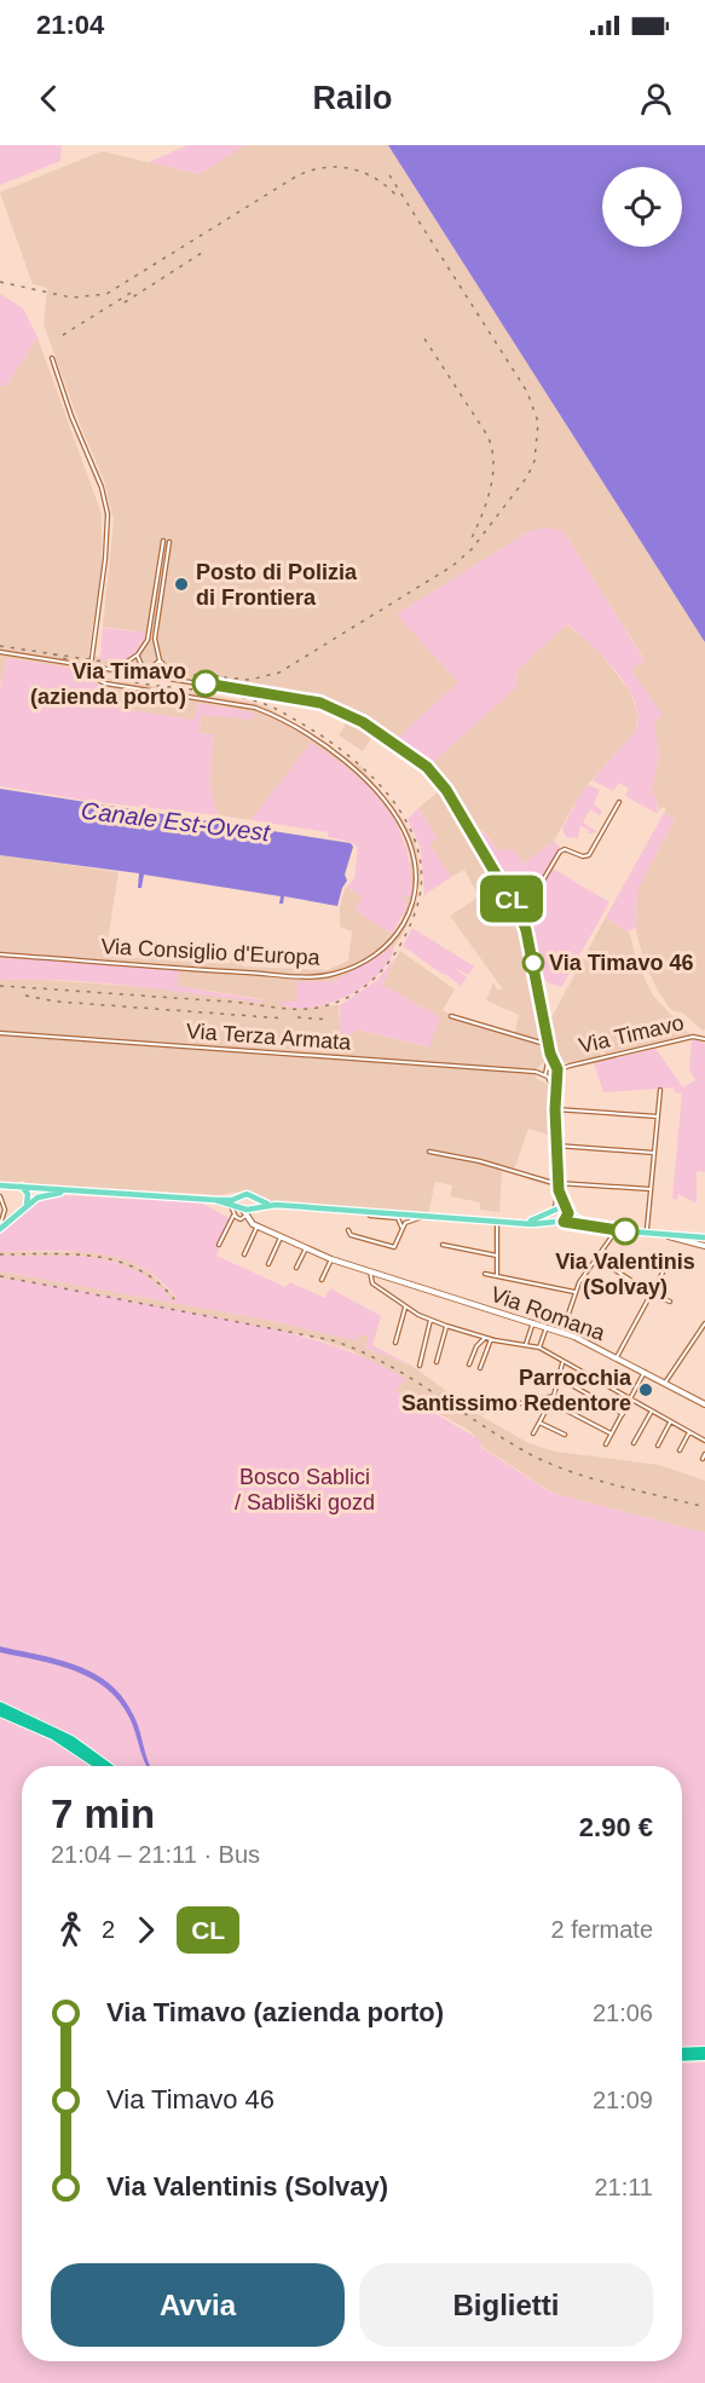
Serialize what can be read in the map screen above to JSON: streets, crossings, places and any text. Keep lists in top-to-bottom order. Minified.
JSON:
{"streets":{"street":["Via Consiglio d'Europa","Via Timavo","Via Terza Armata","Via Romana"]},"crossings":[["Via Consiglio d'Europa","Via Timavo"],["Via Timavo","Via Terza Armata"]],"water":["Canale Est-Ovest"],"parks":["Bosco Sablici / Sabliški gozd"],"places":["Posto di Polizia di Frontiera","Via Timavo (azienda porto)","Via Timavo 46","Via Valentinis (Solvay)","Parrocchia Santissimo Redentore"],"lines":["bus line CL"],"page":{"status":"21:04","header":"Railo","on_map":"CL","heading":["7 min","21:04 – 21:11 · Bus","2.90 €"],"legs":["2","CL","2 fermate"],"list":[{"name":"Via Timavo (azienda porto)","value":"21:06"},{"name":"Via Timavo 46","value":"21:09"},{"name":"Via Valentinis (Solvay)","value":"21:11"}],"buttons":["Avvia","Biglietti"]}}
